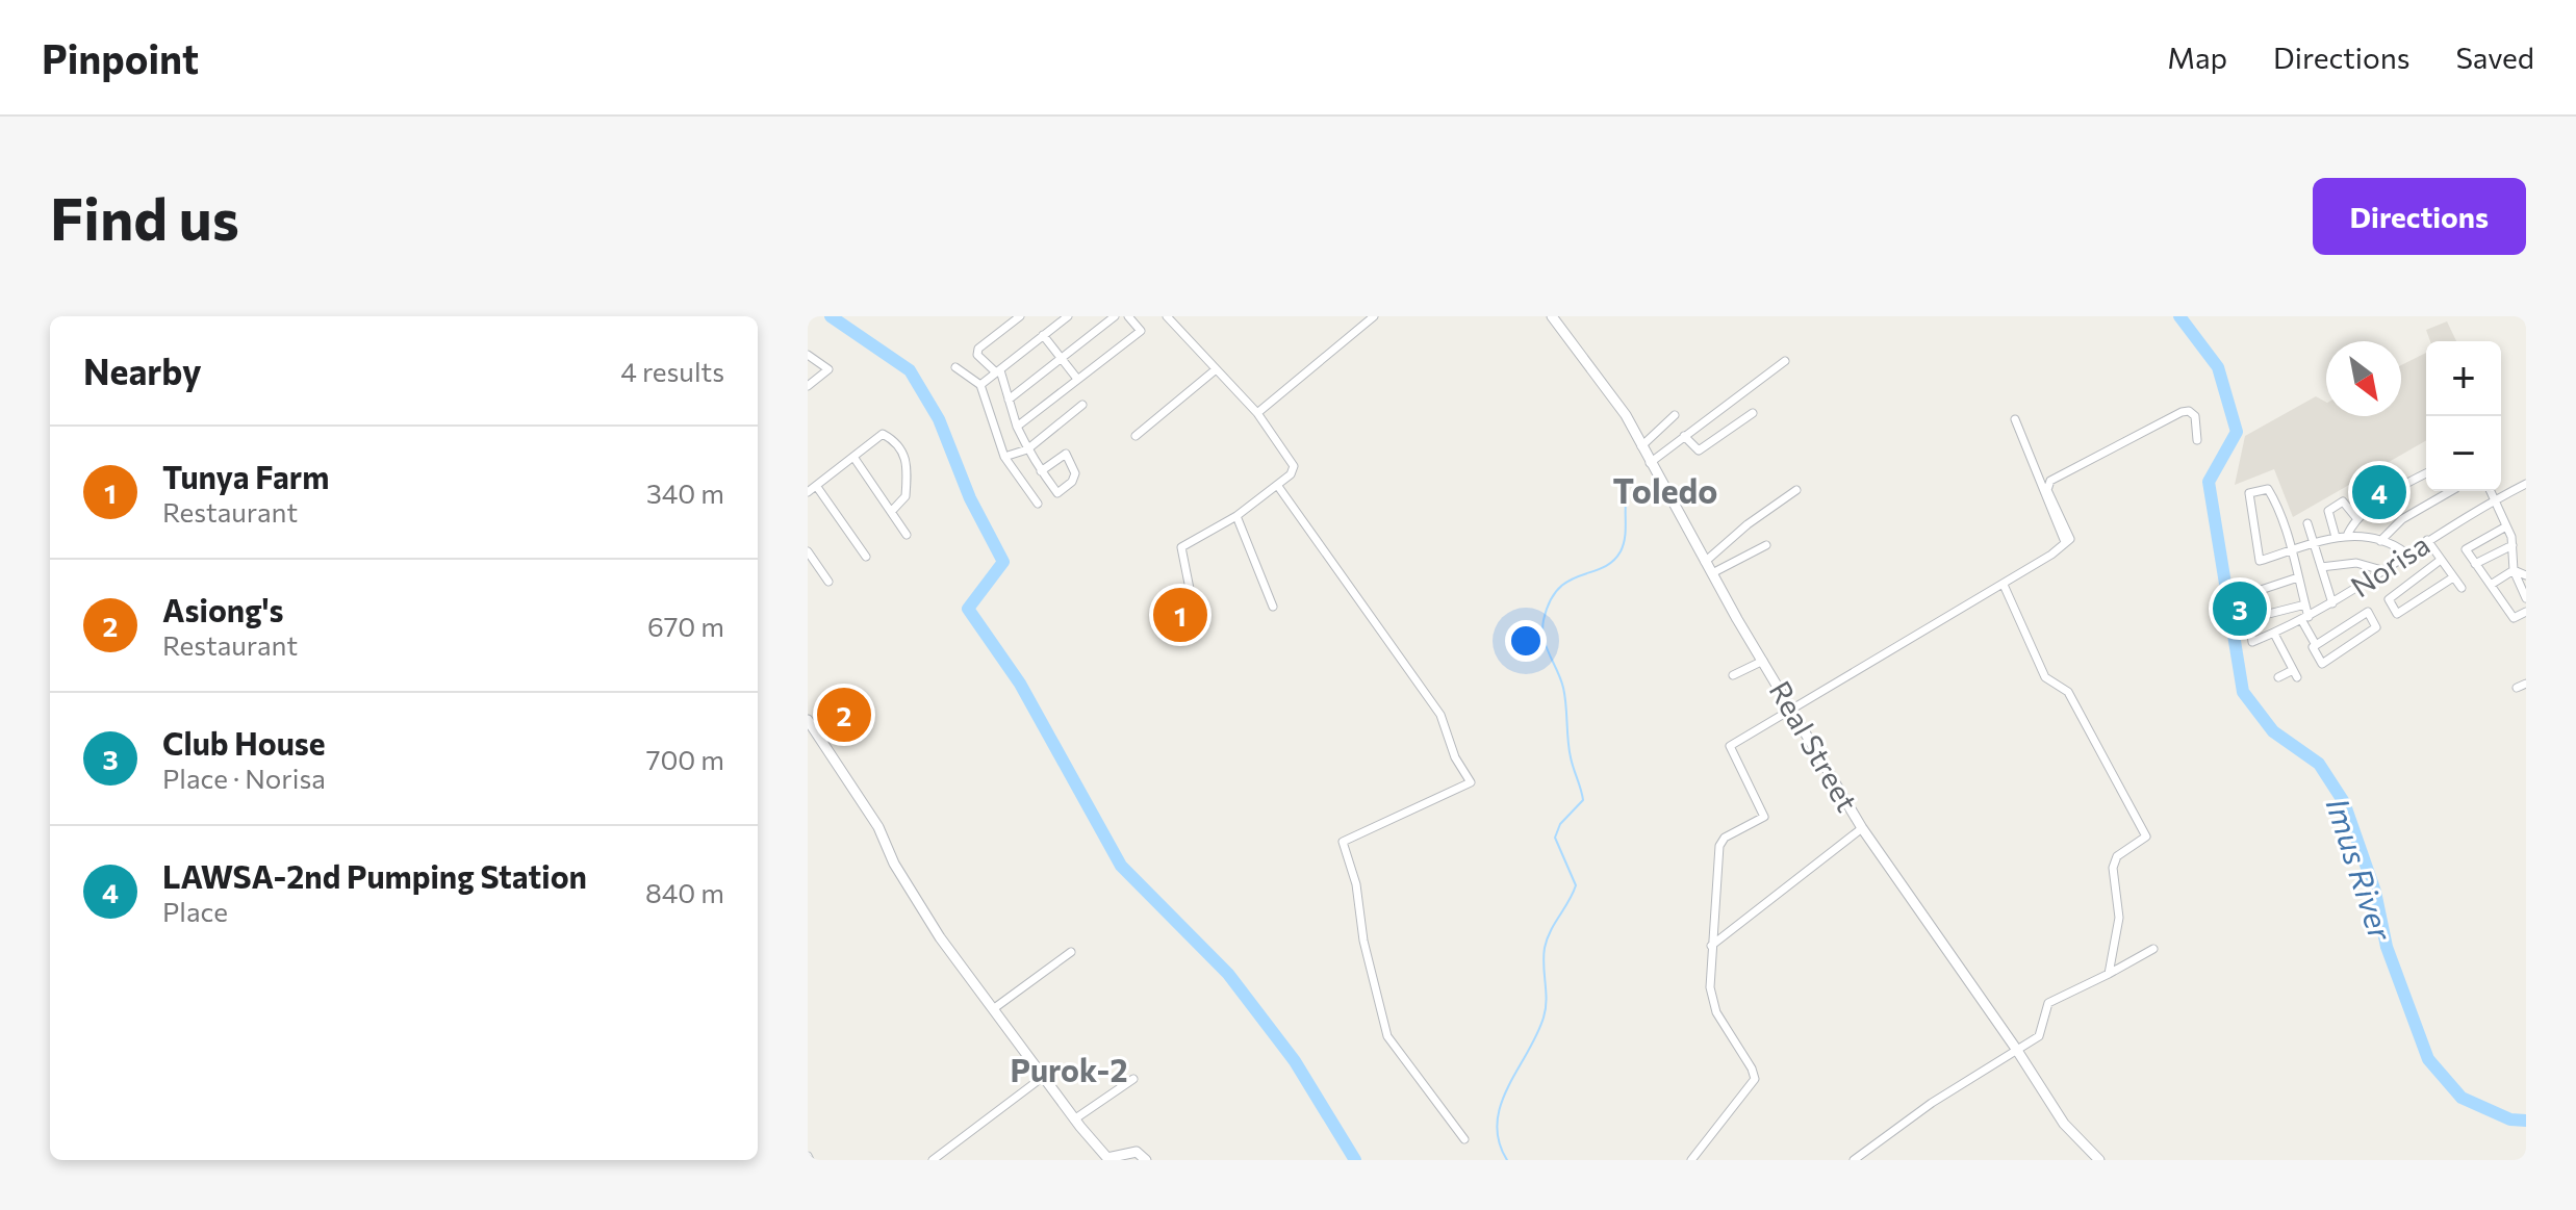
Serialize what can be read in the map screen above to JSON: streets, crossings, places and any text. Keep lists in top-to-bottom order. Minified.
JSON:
{"streets":{"street":["Norisa","Real Street"]},"districts":["Toledo","Purok-2"],"water":["Imus River"],"north":"bottom right","page":{"header":"Pinpoint","nav":["Map","Directions","Saved"],"buttons":"Directions","title":"Find us","heading":["Nearby","4 results"],"map_buttons":["+","−"],"list":[{"mark":"1","name":"Tunya Farm","note":"Restaurant","value":"340 m"},{"mark":"2","name":"Asiong's","note":"Restaurant","value":"670 m"},{"mark":"3","name":"Club House","note":"Place · Norisa","value":"700 m"},{"mark":"4","name":"LAWSA-2nd Pumping Station","note":"Place","value":"840 m"}],"pins":["4","3","1","2"]}}
